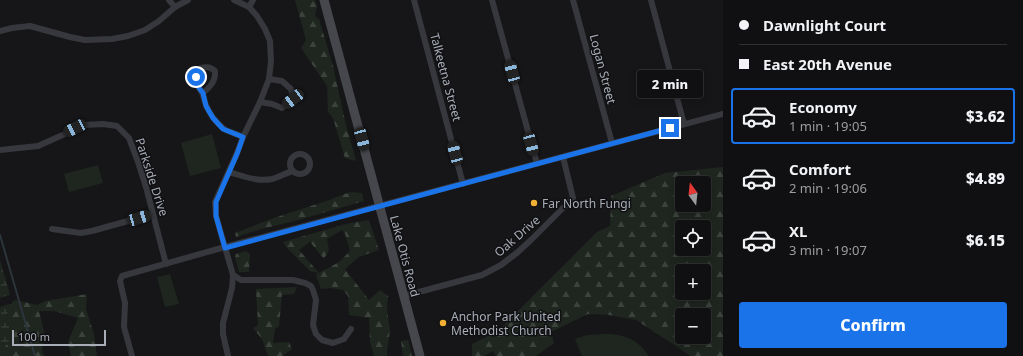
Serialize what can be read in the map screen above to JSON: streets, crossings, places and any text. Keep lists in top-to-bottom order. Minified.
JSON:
{"streets":{"main road":["Lake Otis Road"],"street":["Logan Street","Talkeetna Street","Parkside Drive","Oak Drive"]},"crossings":[["Oak Drive","Lake Otis Road"]],"places":["Far North Fungi","Anchor Park United Methodist Church"],"scale_bar":"100 m","north":"top","page":{"banner":["Dawnlight Court","East 20th Avenue"],"bubble":"2 min","list":[{"name":"Economy","note":"1 min · 19:05","value":"$3.62"},{"name":"Comfort","note":"2 min · 19:06","value":"$4.89"},{"name":"XL","note":"3 min · 19:07","value":"$6.15"}],"map_buttons":["+","−"],"buttons":"Confirm","scale":"100 m"}}
